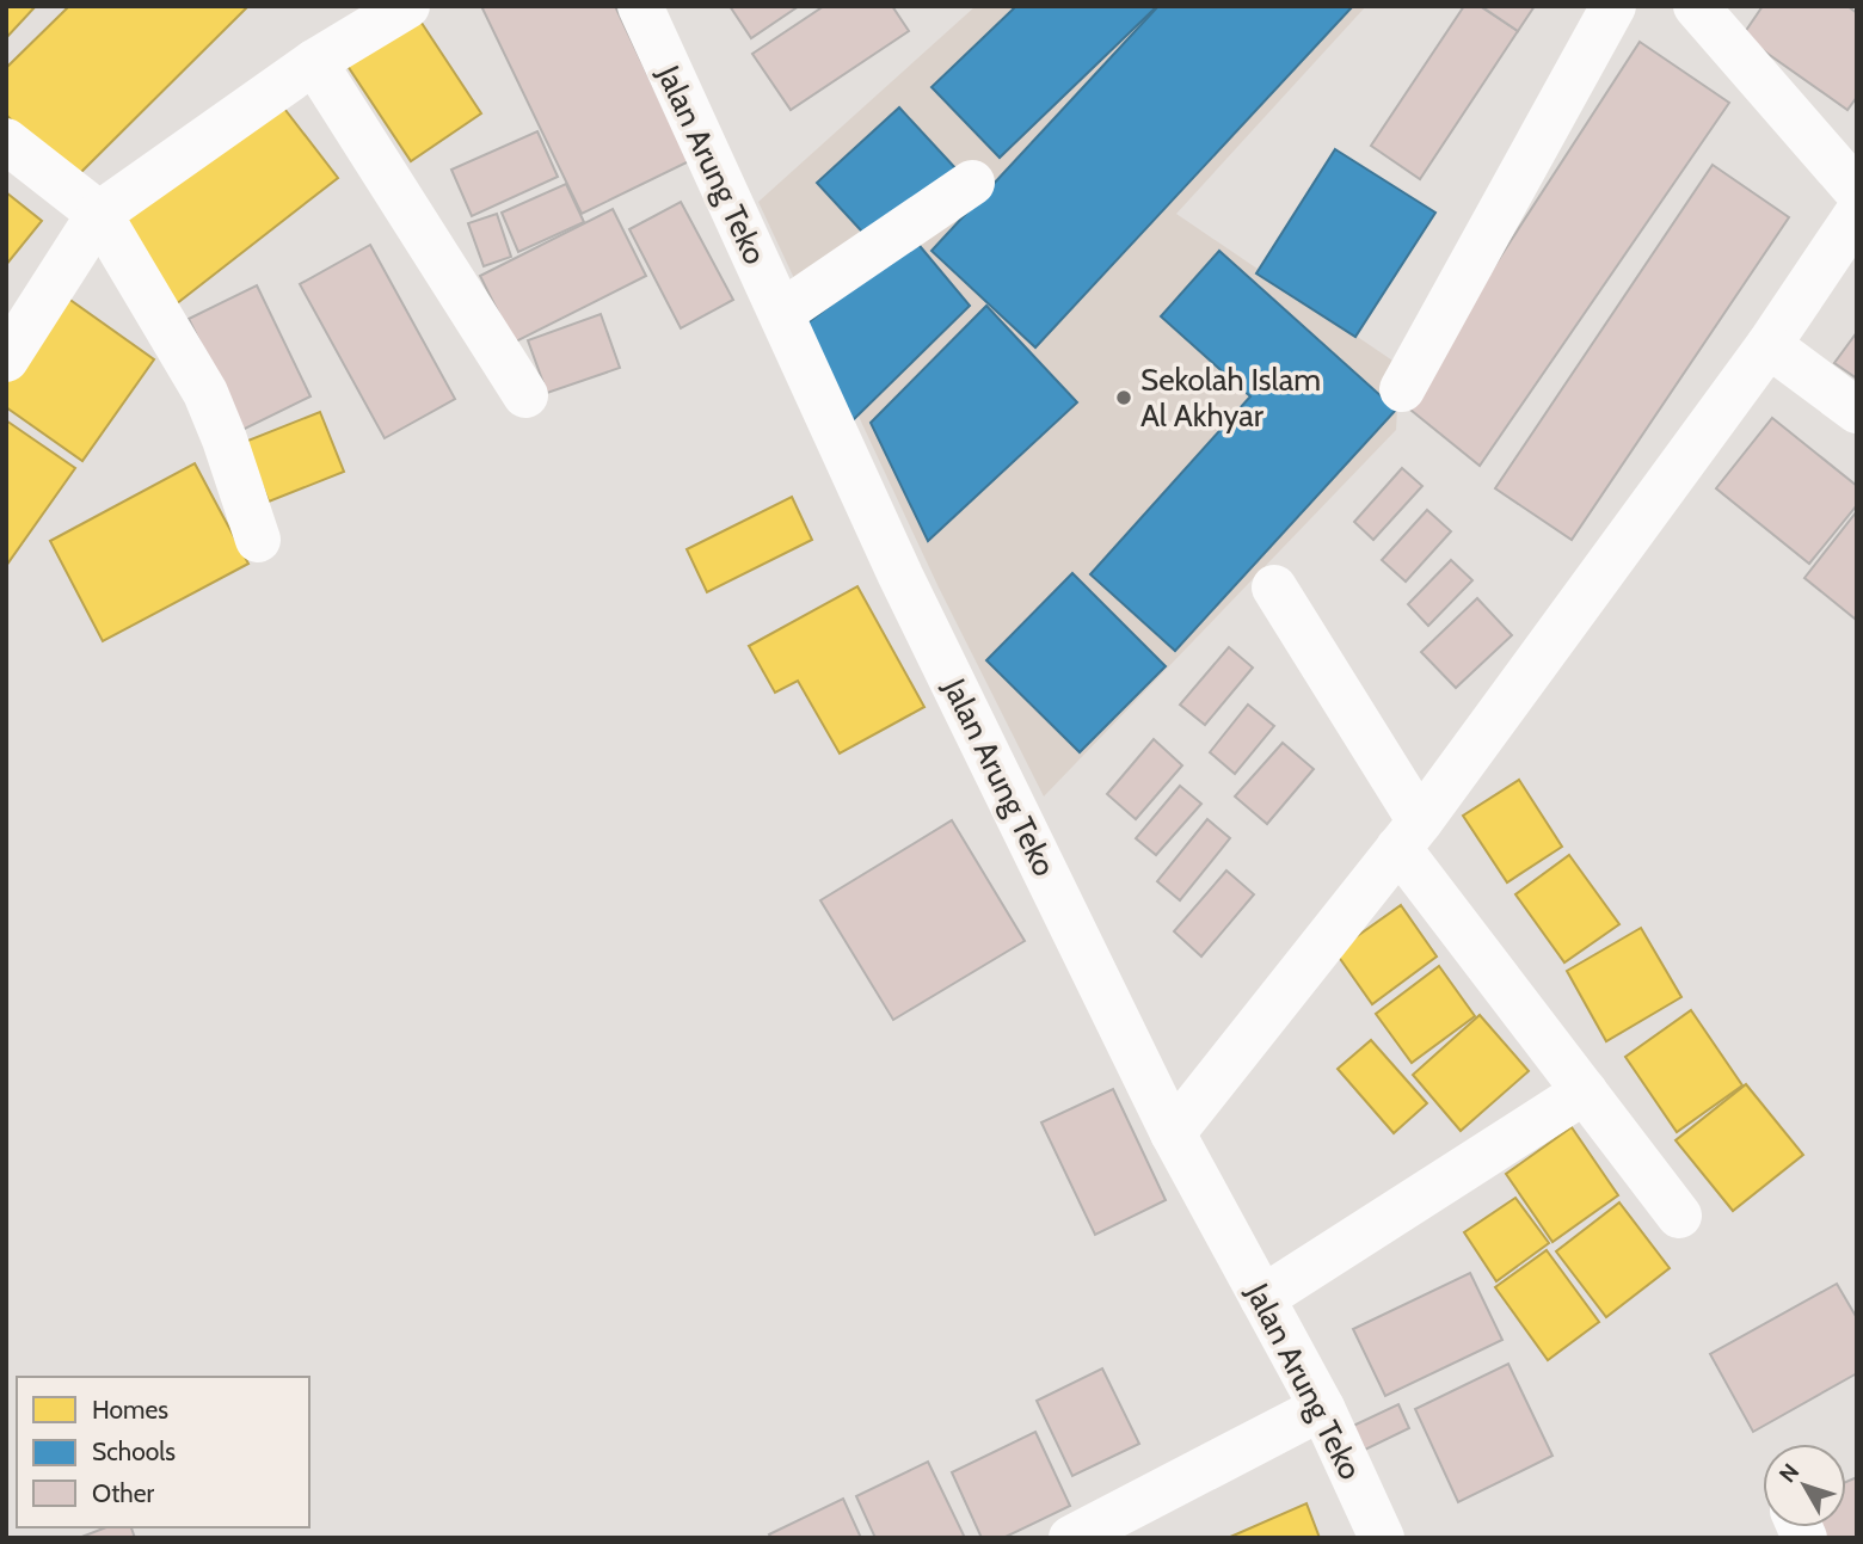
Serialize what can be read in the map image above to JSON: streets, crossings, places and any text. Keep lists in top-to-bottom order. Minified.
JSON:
{"streets":{"street":["Jalan Arung Teko"]},"places":["Sekolah Islam Al Akhyar"],"legend":["Homes","Schools","Other"],"north":"top left"}
